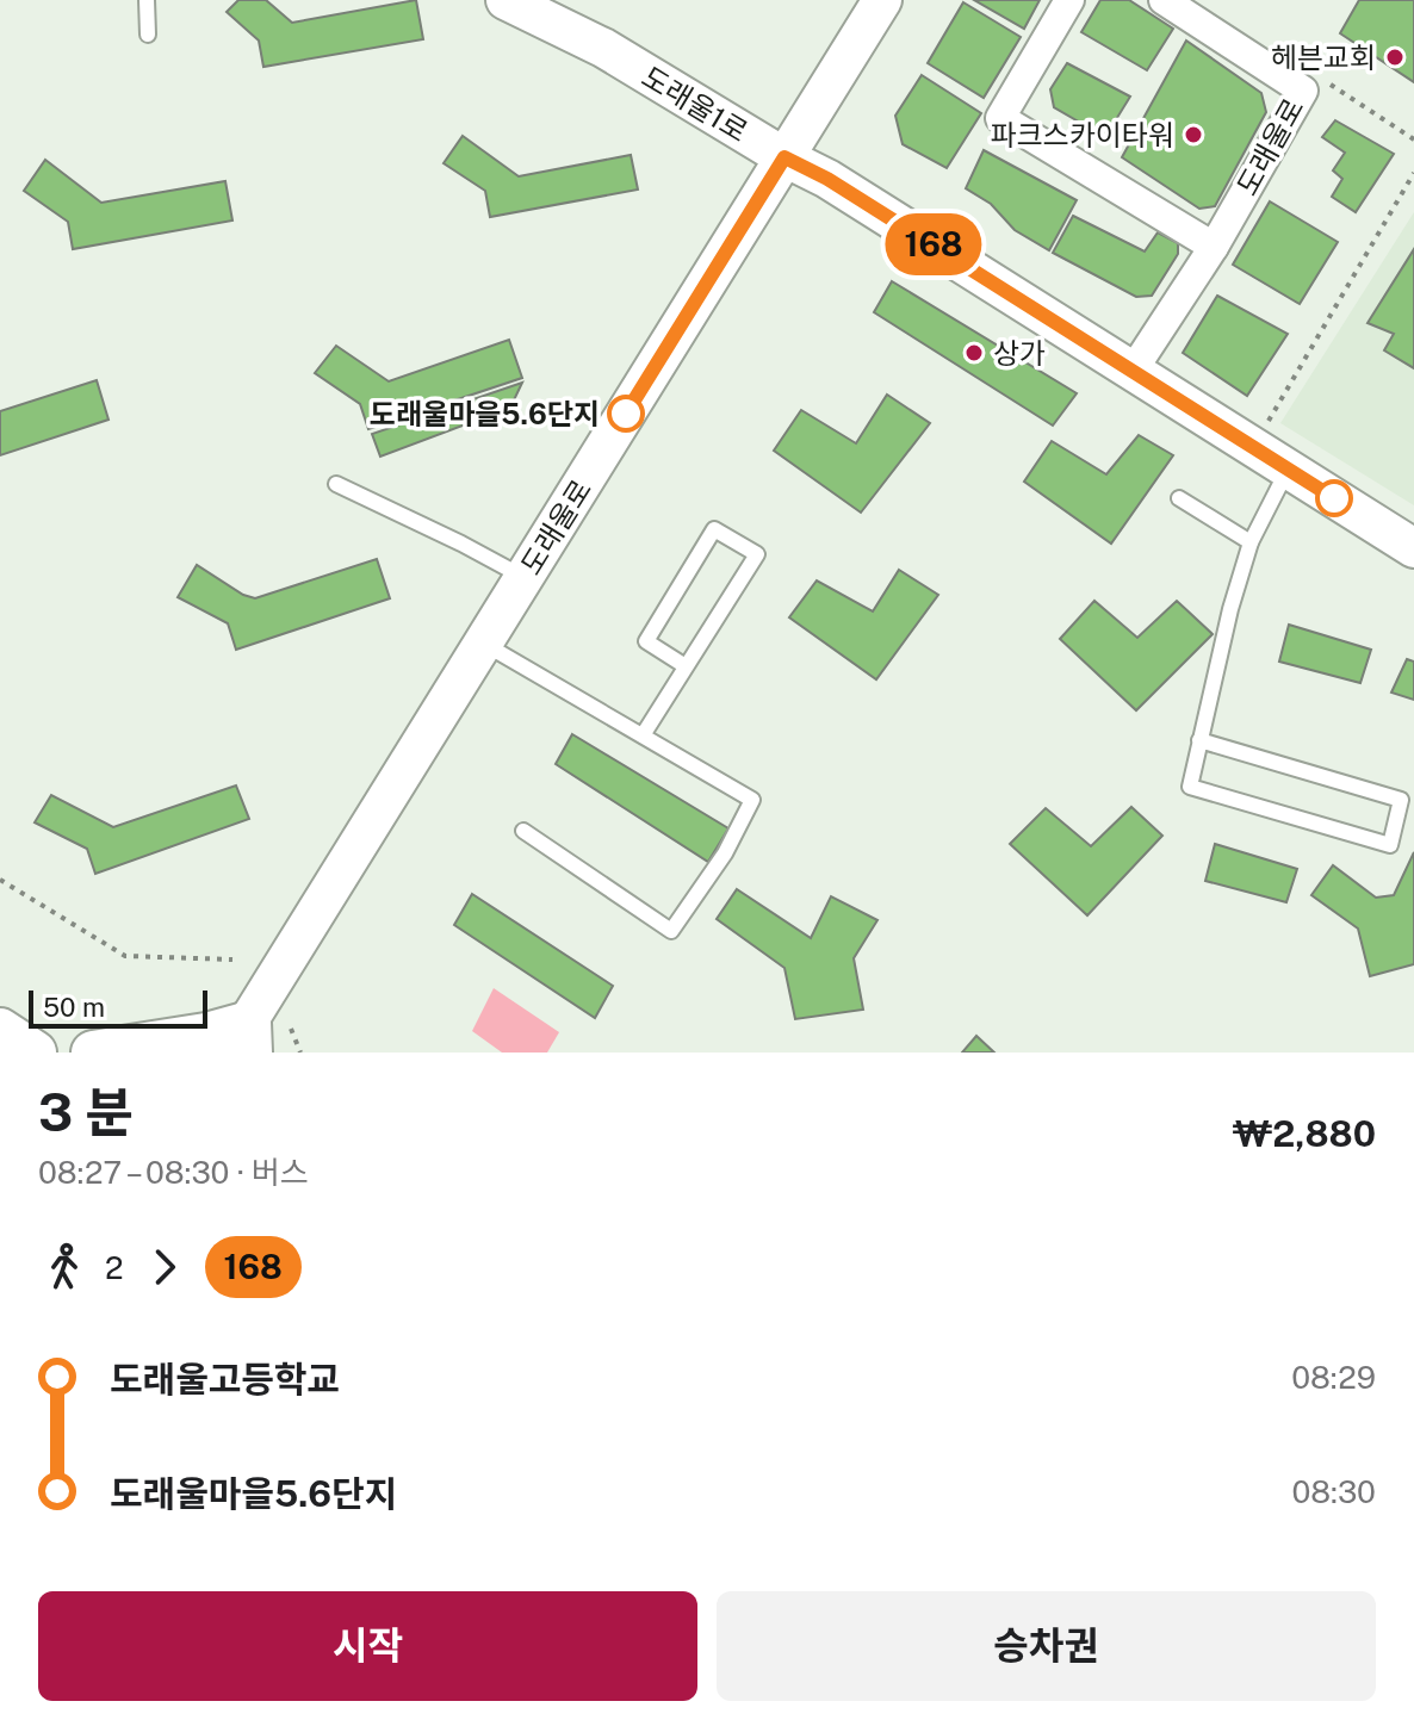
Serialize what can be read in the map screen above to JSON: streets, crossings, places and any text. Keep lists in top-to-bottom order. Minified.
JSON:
{"streets":{"main road":["도래울1로","도래울로"]},"crossings":[["도래울1로","도래울로"]],"places":["헤븐교회","파크스카이타워","상가","도래울마을5.6단지"],"lines":["bus line 168"],"scale_bar":"50 m","page":{"on_map":"168","scale":"50 m","heading":["3 분","08:27 – 08:30 · 버스","₩2,880"],"legs":["2","168"],"list":[{"name":"도래울고등학교","value":"08:29"},{"name":"도래울마을5.6단지","value":"08:30"}],"buttons":["시작","승차권"]}}
